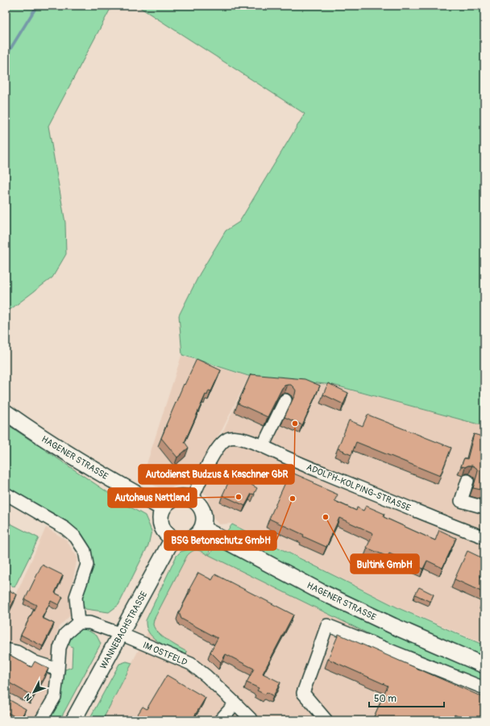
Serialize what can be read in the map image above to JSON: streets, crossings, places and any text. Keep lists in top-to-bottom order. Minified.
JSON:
{"streets":{"main road":["HAGENER STRASSE","WANNEBACHSTRASSE"],"street":["ADOLPH-KOLPING-STRASSE","IM OSTFELD"]},"crossings":[["HAGENER STRASSE","ADOLPH-KOLPING-STRASSE"],["HAGENER STRASSE","WANNEBACHSTRASSE"],["ADOLPH-KOLPING-STRASSE","WANNEBACHSTRASSE"],["WANNEBACHSTRASSE","IM OSTFELD"]],"places":["Autodienst Budzus & Kaschner GbR","Autohaus Nattland","BSG Betonschutz GmbH","Bultink GmbH"],"scale_bar":"50 m","north":"bottom left"}
